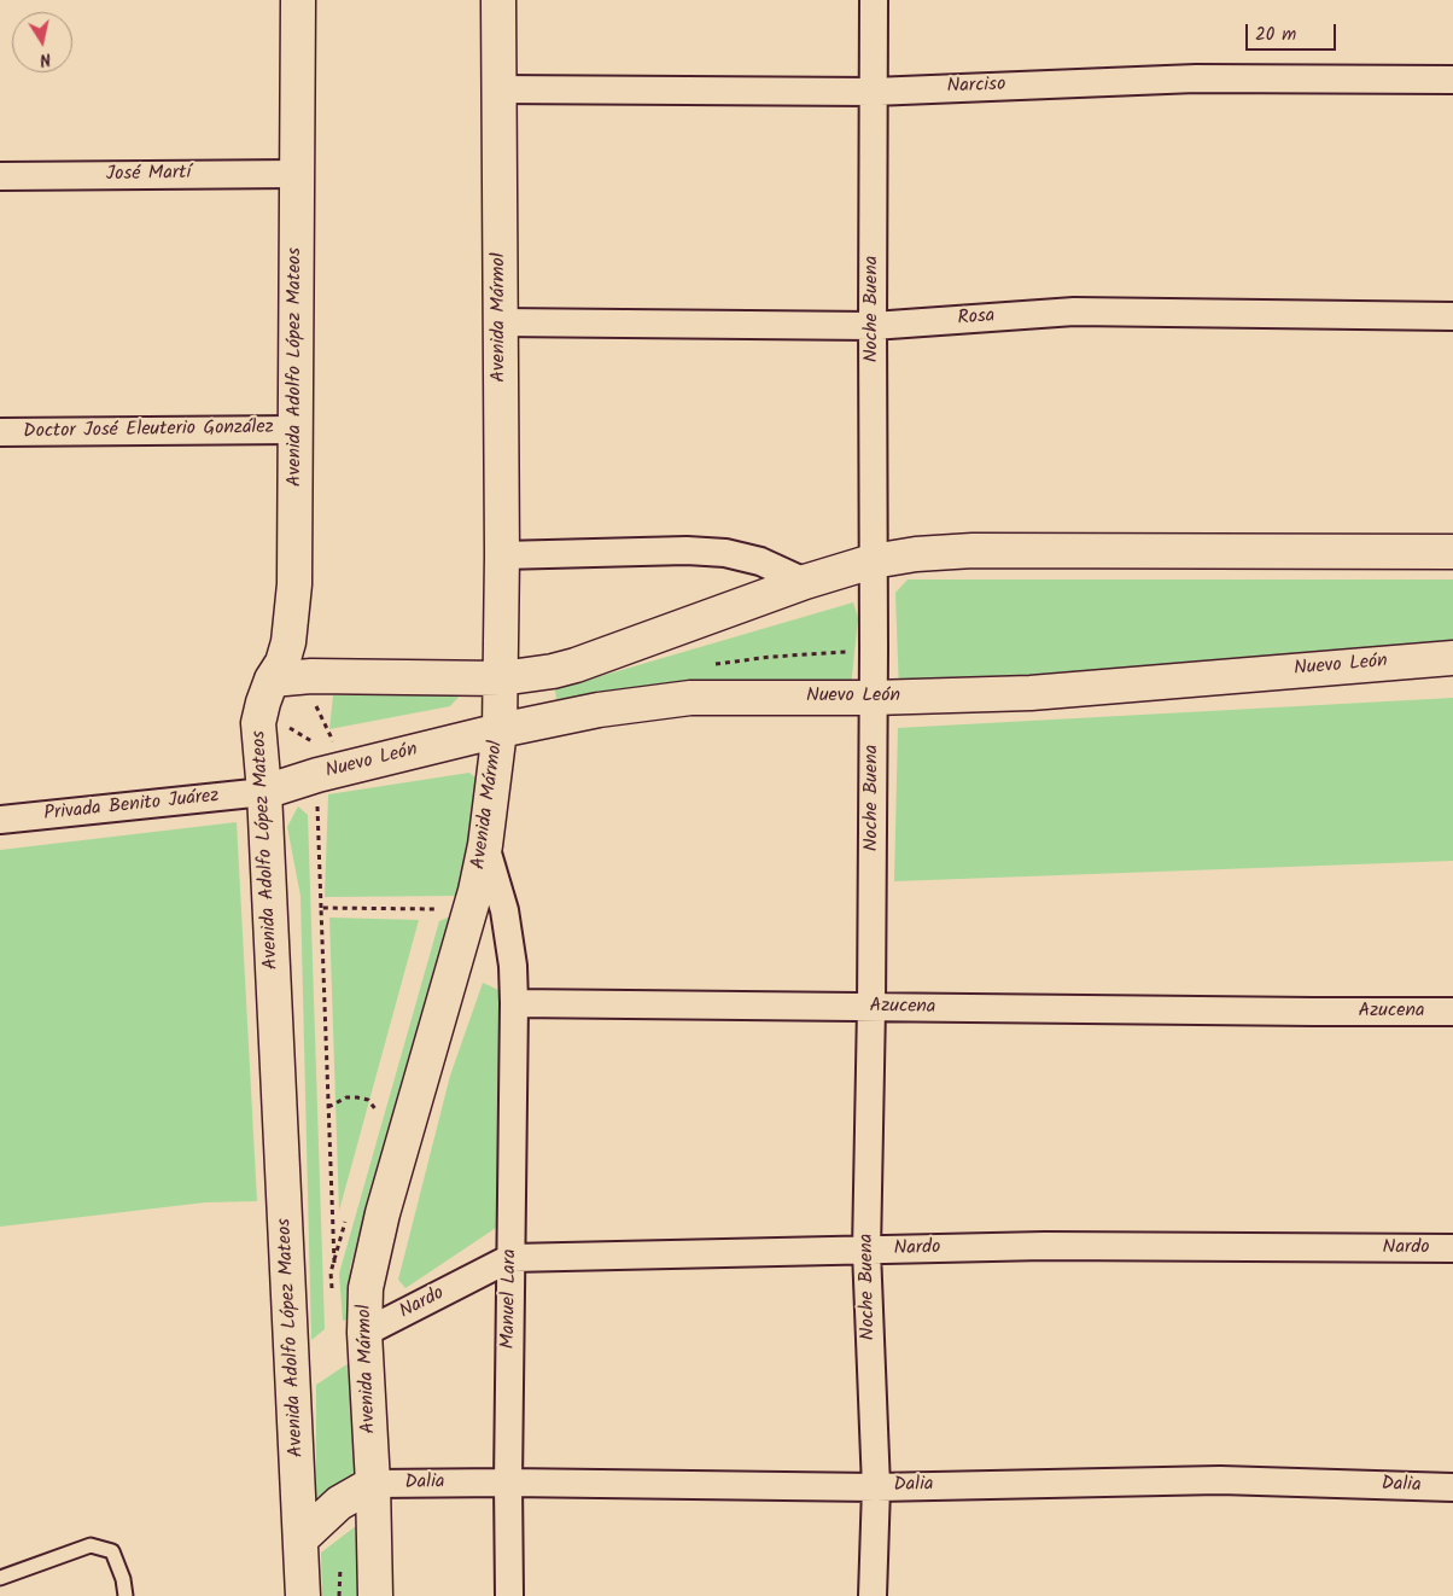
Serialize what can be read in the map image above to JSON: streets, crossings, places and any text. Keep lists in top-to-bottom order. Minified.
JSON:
{"streets":{"street":["Narciso","José Martí","Noche Buena","Avenida Mármol","Rosa","Avenida Adolfo López Mateos","Doctor José Eleuterio González","Nuevo León","Privada Benito Juárez","Azucena","Nardo","Manuel Lara","Dalia"]},"crossings":[["Narciso","Noche Buena"],["Narciso","Avenida Mármol"],["José Martí","Avenida Adolfo López Mateos"],["Noche Buena","Rosa"],["Noche Buena","Nuevo León"],["Noche Buena","Azucena"],["Noche Buena","Nardo"],["Noche Buena","Dalia"],["Avenida Mármol","Rosa"],["Avenida Mármol","Nuevo León"],["Avenida Mármol","Nardo"],["Avenida Mármol","Dalia"],["Avenida Adolfo López Mateos","Doctor José Eleuterio González"],["Avenida Adolfo López Mateos","Nuevo León"],["Avenida Adolfo López Mateos","Privada Benito Juárez"],["Nuevo León","Privada Benito Juárez"],["Azucena","Manuel Lara"],["Nardo","Manuel Lara"],["Manuel Lara","Dalia"]],"scale_bar":"20 m","north":"bottom"}
